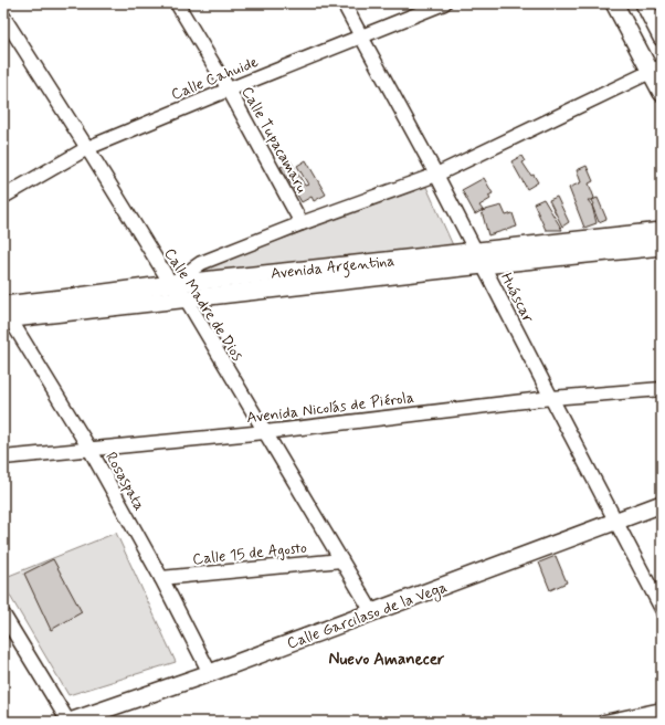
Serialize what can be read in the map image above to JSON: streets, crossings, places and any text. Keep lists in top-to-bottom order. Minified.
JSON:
{"streets":{"street":["Calle Cahuide","Calle Tupacamaru","Avenida Argentina","Huáscar","Calle Madre de Dios","Avenida Nicolás de Piérola","Rosaspata","Calle 15 de Agosto","Calle Garcilaso de la Vega"]},"crossings":[["Calle Cahuide","Calle Tupacamaru"],["Calle Cahuide","Huáscar"],["Calle Cahuide","Calle Madre de Dios"],["Avenida Argentina","Huáscar"],["Avenida Argentina","Calle Madre de Dios"],["Avenida Argentina","Rosaspata"],["Huáscar","Avenida Nicolás de Piérola"],["Huáscar","Calle Garcilaso de la Vega"],["Calle Madre de Dios","Avenida Nicolás de Piérola"],["Calle Madre de Dios","Calle 15 de Agosto"],["Calle Madre de Dios","Calle Garcilaso de la Vega"],["Avenida Nicolás de Piérola","Rosaspata"],["Rosaspata","Calle 15 de Agosto"],["Rosaspata","Calle Garcilaso de la Vega"]],"districts":["Nuevo Amanecer"]}
